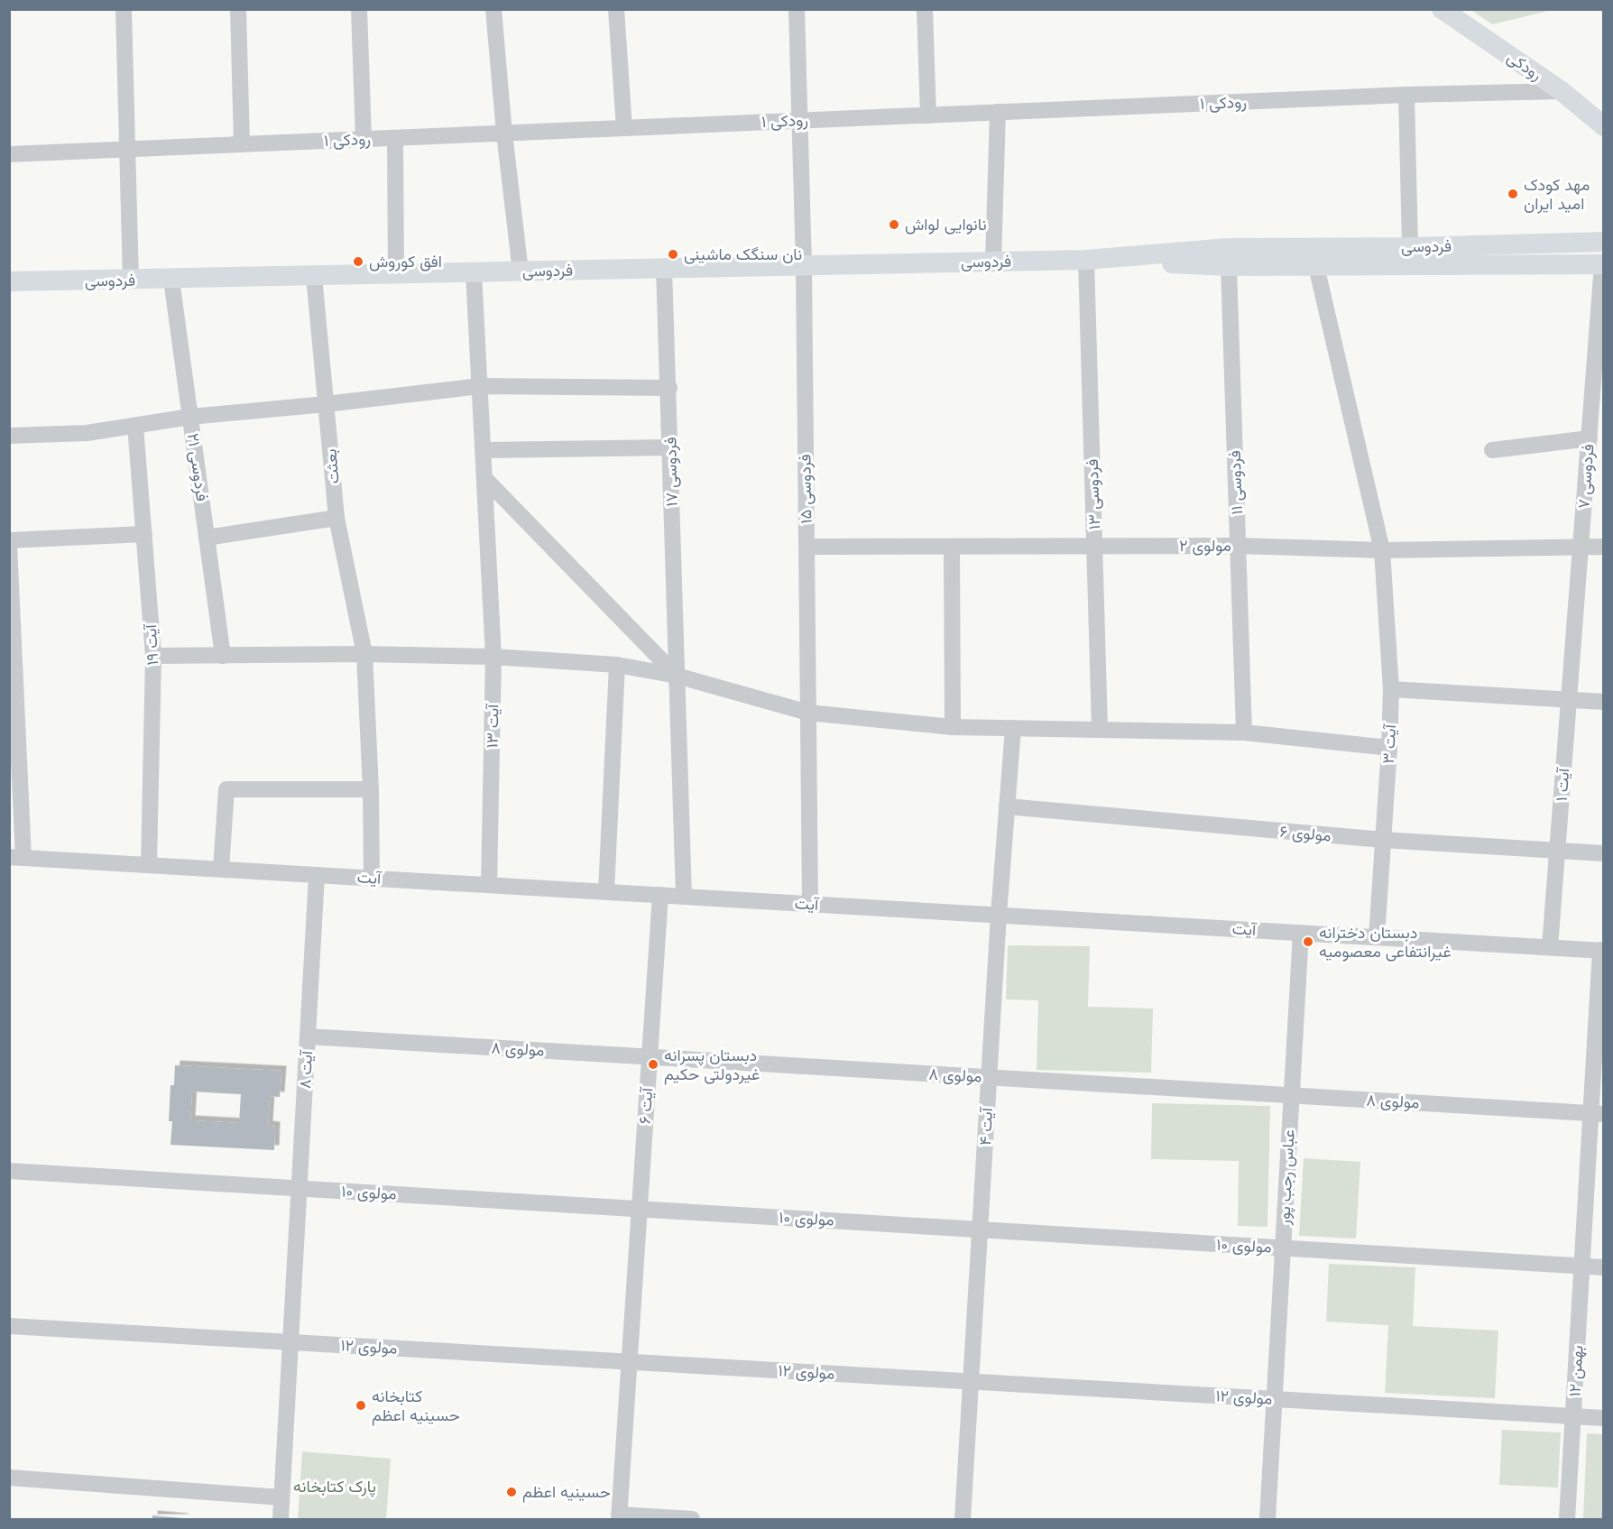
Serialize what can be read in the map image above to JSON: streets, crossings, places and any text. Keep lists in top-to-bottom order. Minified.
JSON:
{"streets":{"main road":["رودکی","فردوسی"],"street":["رودکی ۱","بعثت","فردوسی ۲۱","فردوسی ۱۷","فردوسی ۷","فردوسی ۱۱","فردوسی ۱۵","فردوسی ۱۳","مولوی ۲","آیت ۱۹","آیت ۱۳","آیت ۳","آیت ۱","مولوی ۶","آیت","مولوی ۸","آیت ۸","آیت ۶","آیت ۴","عباس رجب پور","مولوی ۱۰","مولوی ۱۲","بهمن ۱۲"]},"crossings":[["رودکی","رودکی ۱"],["رودکی ۱","فردوسی ۱۵"],["فردوسی","بعثت"],["فردوسی","فردوسی ۲۱"],["فردوسی","فردوسی ۱۷"],["فردوسی","فردوسی ۷"],["فردوسی","فردوسی ۱۱"],["فردوسی","فردوسی ۱۵"],["فردوسی","فردوسی ۱۳"],["فردوسی","آیت ۱۳"],["فردوسی","آیت ۳"],["بعثت","آیت"],["فردوسی ۱۷","آیت"],["فردوسی ۷","مولوی ۲"],["فردوسی ۷","آیت ۱"],["فردوسی ۱۱","مولوی ۲"],["فردوسی ۱۵","مولوی ۲"],["فردوسی ۱۵","آیت"],["فردوسی ۱۳","مولوی ۲"],["مولوی ۲","آیت ۳"],["آیت ۱۹","آیت"],["آیت ۱۳","آیت"],["آیت ۳","مولوی ۶"],["آیت ۳","آیت"],["آیت ۱","مولوی ۶"],["آیت ۱","آیت"],["مولوی ۶","آیت ۴"],["آیت","آیت ۸"],["آیت","آیت ۶"],["آیت","آیت ۴"],["آیت","عباس رجب پور"],["آیت","بهمن ۱۲"],["مولوی ۸","آیت ۸"],["مولوی ۸","آیت ۶"],["مولوی ۸","آیت ۴"],["مولوی ۸","عباس رجب پور"],["مولوی ۸","بهمن ۱۲"],["آیت ۸","مولوی ۱۰"],["آیت ۸","مولوی ۱۲"],["آیت ۶","مولوی ۱۰"],["آیت ۶","مولوی ۱۲"],["آیت ۴","مولوی ۱۰"],["آیت ۴","مولوی ۱۲"],["عباس رجب پور","مولوی ۱۰"],["عباس رجب پور","مولوی ۱۲"],["مولوی ۱۰","بهمن ۱۲"],["مولوی ۱۲","بهمن ۱۲"]],"parks":["پارک کتابخانه"],"places":["مهد کودک امید ایران","نانوایی لواش","نان سنگک ماشینی","افق کوروش","دبستان دخترانه غیرانتفاعی معصومیه","دبستان پسرانه غیردولتی حکیم","کتابخانه حسینیه اعظم","حسینیه اعظم"]}
